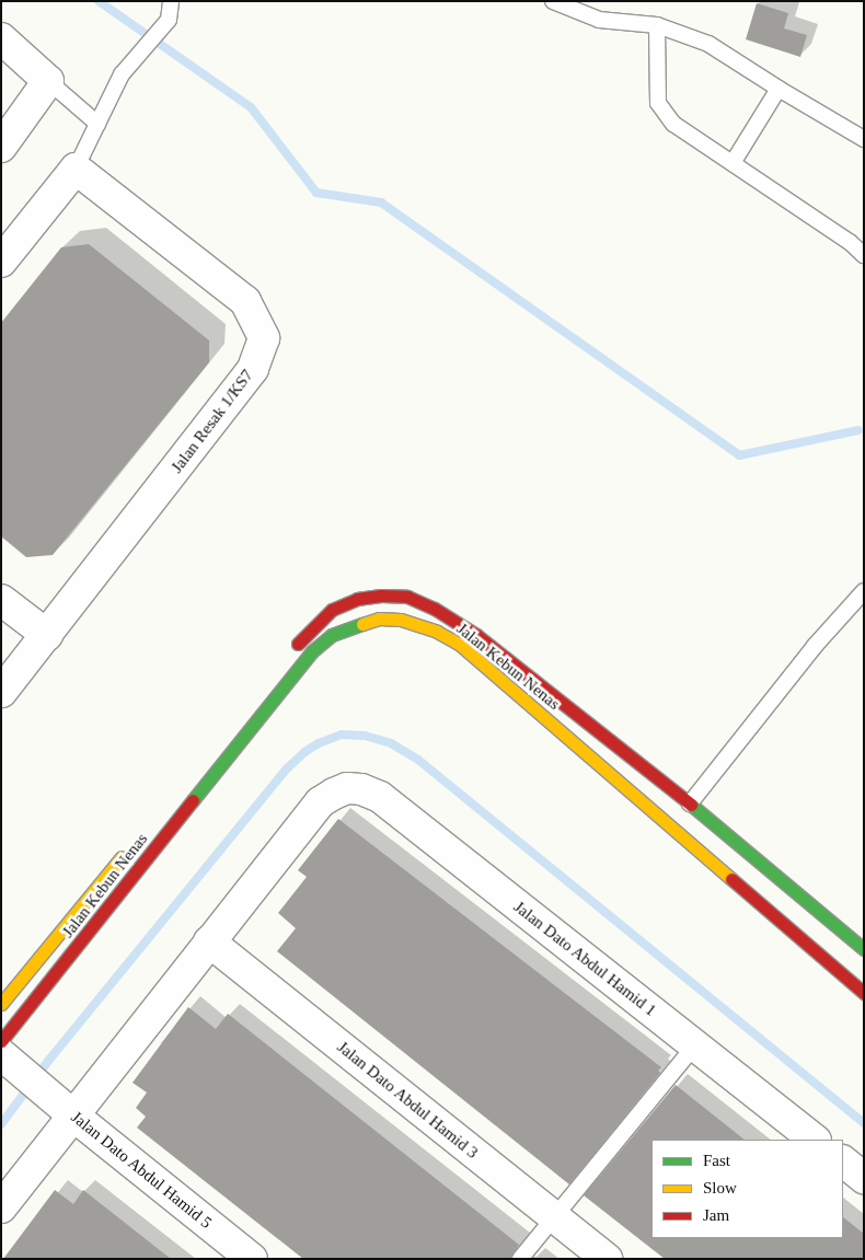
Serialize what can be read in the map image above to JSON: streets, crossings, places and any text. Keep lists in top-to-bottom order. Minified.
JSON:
{"streets":{"street":["Jalan Resak 1/KS7","Jalan Kebun Nenas","Jalan Dato Abdul Hamid 1","Jalan Dato Abdul Hamid 3","Jalan Dato Abdul Hamid 5"]},"crossings":[["Jalan Kebun Nenas","Jalan Dato Abdul Hamid 5"],["Jalan Dato Abdul Hamid 1","Jalan Dato Abdul Hamid 3"]],"legend":["Fast","Slow","Jam"]}
